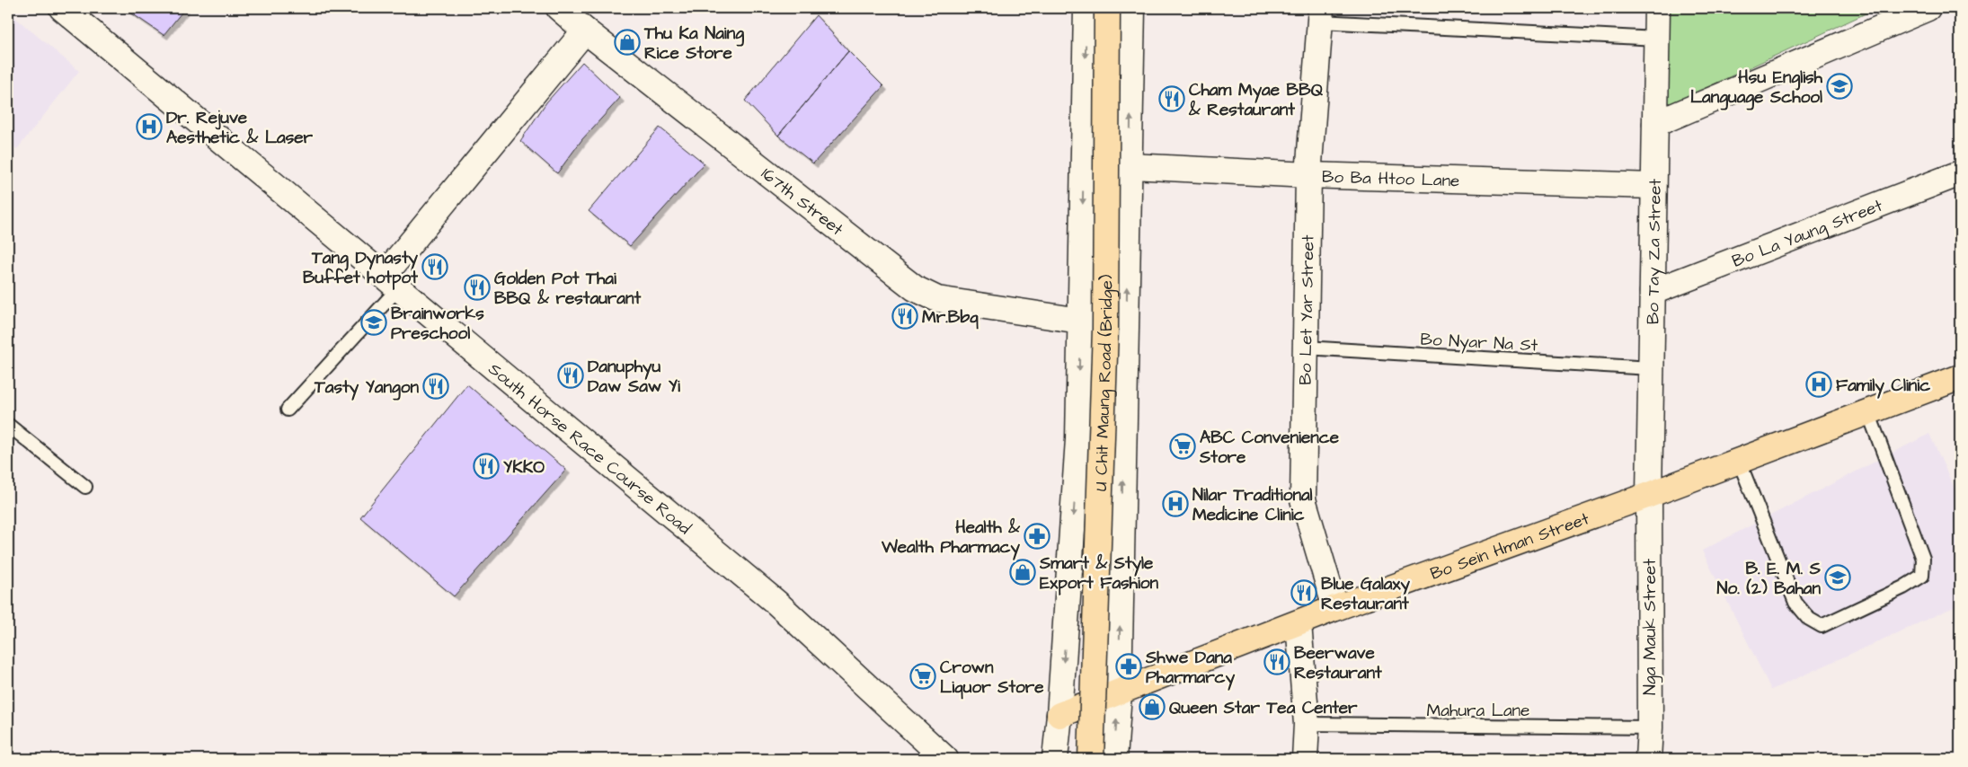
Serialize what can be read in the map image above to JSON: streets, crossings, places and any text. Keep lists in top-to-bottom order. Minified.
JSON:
{"streets":{"main road":["U Chit Maung Road (Bridge)","Bo Sein Hman Street"],"street":["Bo Ba Htoo Lane","167th Street","Bo La Yaung Street","Bo Tay Za Street","Bo Let Yar Street","South Horse Race Course Road","Nga Mauk Street"],"lane":["Bo Nyar Na St","Mahura Lane"]},"crossings":[["Bo Ba Htoo Lane","Bo Tay Za Street"],["Bo Ba Htoo Lane","Bo Let Yar Street"],["Bo La Yaung Street","Bo Tay Za Street"],["Bo Tay Za Street","Bo Nyar Na St"],["Bo Tay Za Street","Bo Sein Hman Street"],["Bo Tay Za Street","Nga Mauk Street"],["Bo Let Yar Street","Bo Nyar Na St"],["Bo Let Yar Street","Bo Sein Hman Street"],["Bo Sein Hman Street","Nga Mauk Street"],["Nga Mauk Street","Mahura Lane"]],"places":{"shop":["Thu Ka Naing Rice Store","Smart & Style Export Fashion","Queen Star Tea Center"],"school or university":["Hsu English Language School","Brainworks Preschool","B. E. M. S No. (2) Bahan"],"restaurant":["Cham Myae BBQ & Restaurant","Tang Dynasty Buffet hotpot","Golden Pot Thai BBQ & restaurant","Mr.Bbq","Danuphyu Daw Saw Yi","Tasty Yangon","YKKO","Blue Galaxy Restaurant","Beerwave Restaurant"],"hospital":["Dr. Rejuve Aesthetic & Laser","Family Clinic","Nilar Traditional Medicine Clinic"],"supermarket":["ABC Convenience Store","Crown Liquor Store"],"pharmacy":["Health & Wealth Pharmacy","Shwe Dana Pharmarcy"]}}
